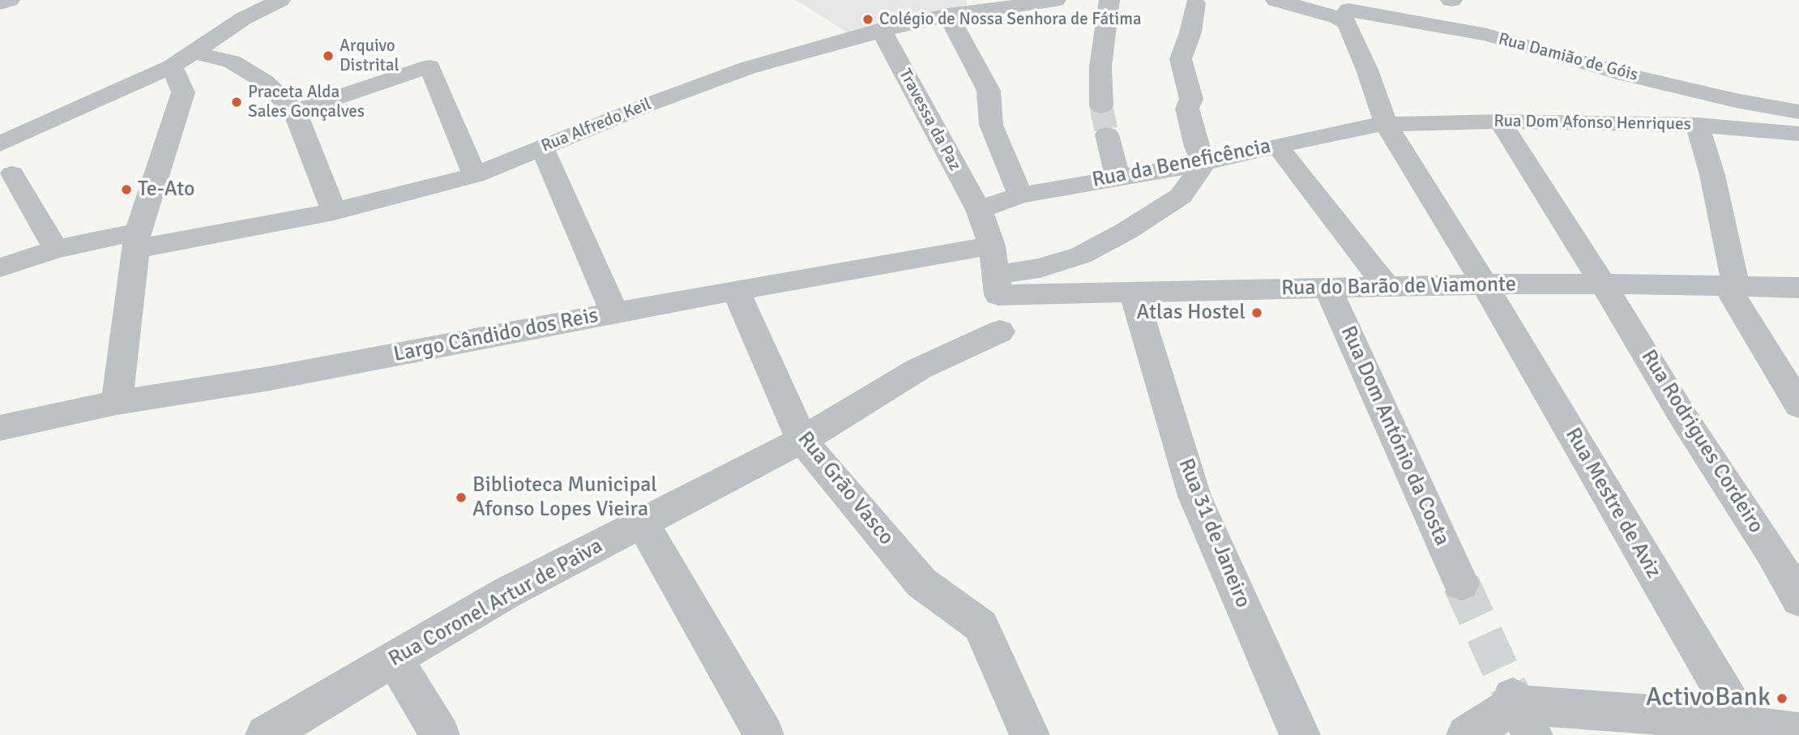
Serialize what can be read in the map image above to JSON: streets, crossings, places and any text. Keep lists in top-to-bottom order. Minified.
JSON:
{"streets":{"street":["Rua Damião de Góis","Travessa da Paz","Rua Dom Afonso Henriques","Rua Alfredo Keil","Rua da Beneficência","Rua do Barão de Viamonte","Largo Cândido dos Reis","Rua Dom António da Costa","Rua Rodrigues Cordeiro","Rua Grão Vasco","Rua Mestre de Aviz","Rua 31 de Janeiro","Rua Coronel Artur de Paiva"]},"crossings":[["Rua Damião de Góis","Rua Mestre de Aviz"],["Travessa da Paz","Rua Alfredo Keil"],["Travessa da Paz","Rua da Beneficência"],["Rua Dom Afonso Henriques","Rua da Beneficência"],["Rua Dom Afonso Henriques","Rua Rodrigues Cordeiro"],["Rua Dom Afonso Henriques","Rua Mestre de Aviz"],["Rua da Beneficência","Rua Mestre de Aviz"],["Rua do Barão de Viamonte","Rua Dom António da Costa"],["Rua do Barão de Viamonte","Rua Rodrigues Cordeiro"],["Rua do Barão de Viamonte","Rua Mestre de Aviz"],["Rua do Barão de Viamonte","Rua 31 de Janeiro"],["Largo Cândido dos Reis","Rua Grão Vasco"],["Rua Grão Vasco","Rua Coronel Artur de Paiva"]],"places":["Colégio de Nossa Senhora de Fátima","Arquivo Distrital","Praceta Alda Sales Gonçalves","Te-Ato","Atlas Hostel","Biblioteca Municipal Afonso Lopes Vieira","ActivoBank"]}
